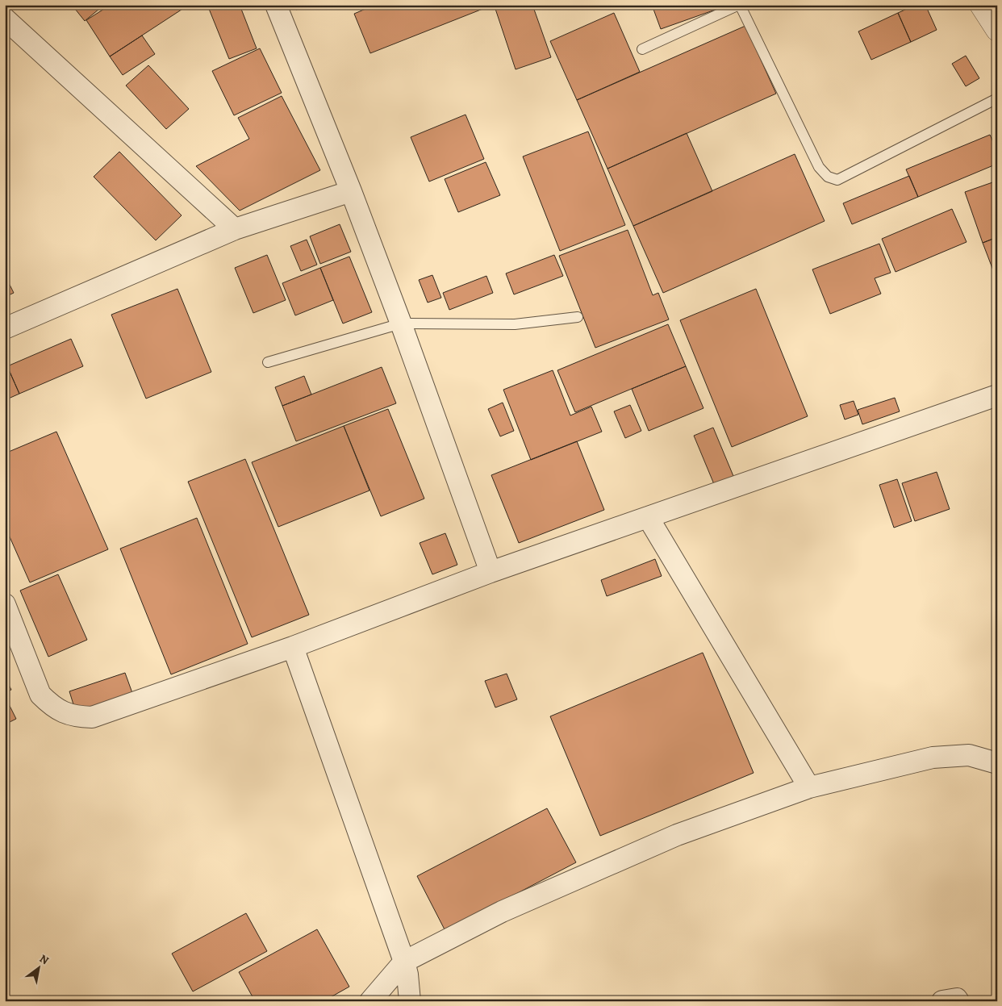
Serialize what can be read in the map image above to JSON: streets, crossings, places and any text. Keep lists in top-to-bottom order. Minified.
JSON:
{"north":"top right"}
